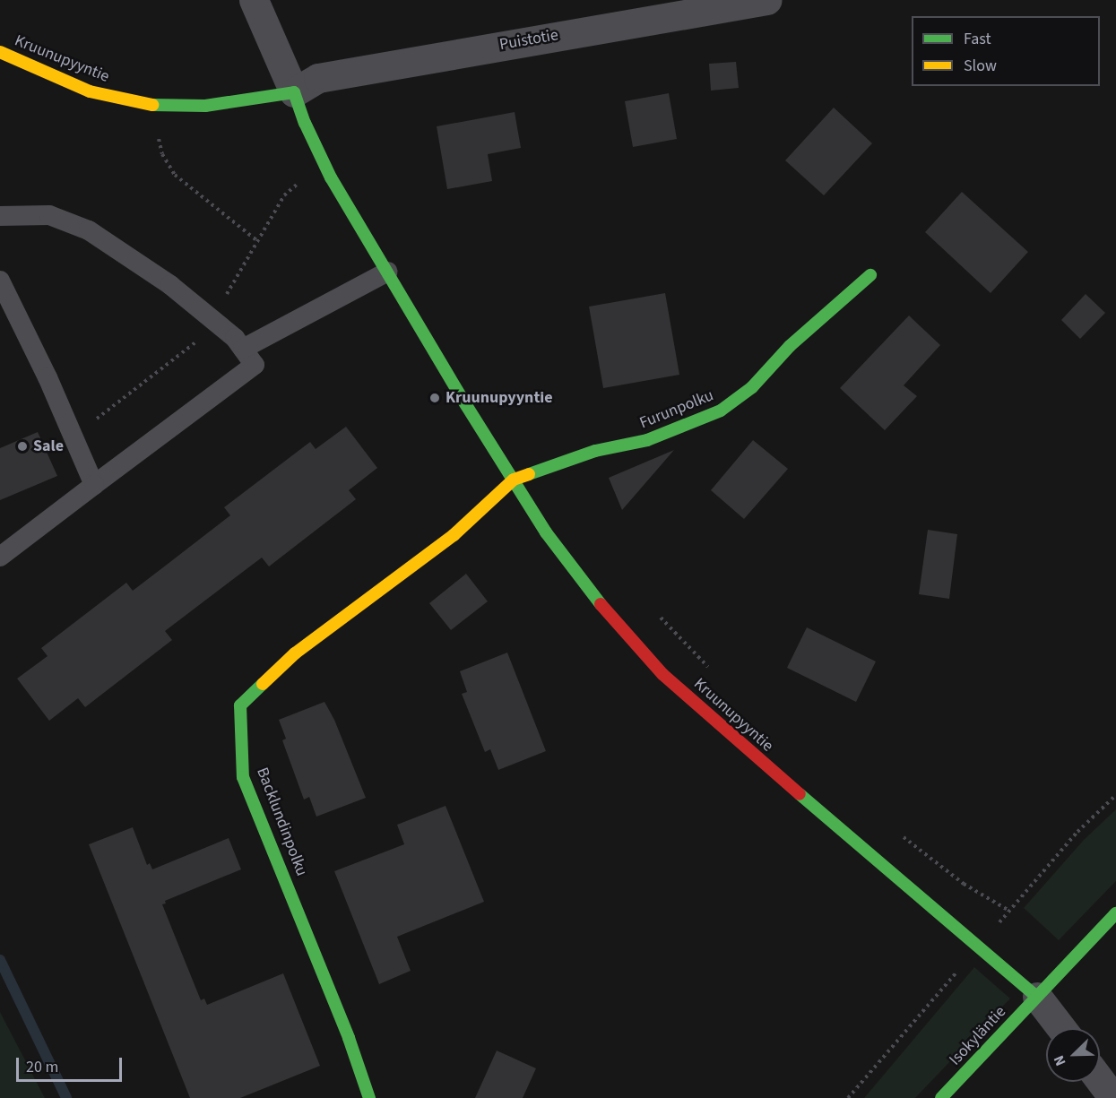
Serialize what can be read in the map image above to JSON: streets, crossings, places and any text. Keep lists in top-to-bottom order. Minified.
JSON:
{"streets":{"street":["Puistotie","Kruunupyyntie","Furunpolku","Backlundinpolku","Isokyläntie"]},"crossings":[["Puistotie","Kruunupyyntie"],["Kruunupyyntie","Furunpolku"],["Kruunupyyntie","Backlundinpolku"],["Kruunupyyntie","Isokyläntie"],["Furunpolku","Backlundinpolku"]],"places":["Kruunupyyntie","Sale"],"legend":["Fast","Slow"],"scale_bar":"20 m","north":"bottom left"}
